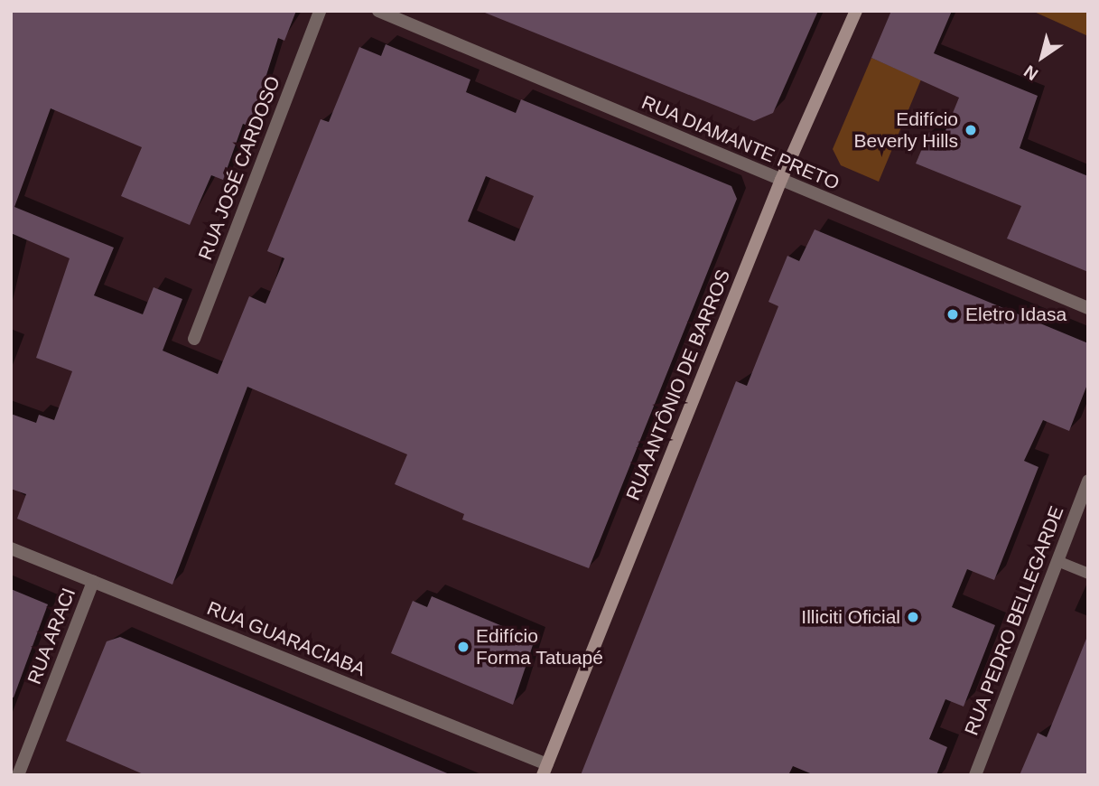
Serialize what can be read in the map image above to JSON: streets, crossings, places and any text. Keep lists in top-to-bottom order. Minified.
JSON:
{"streets":{"main road":["RUA ANTÔNIO DE BARROS"],"street":["RUA DIAMANTE PRETO","RUA JOSÉ CARDOSO","RUA PEDRO BELLEGARDE","RUA ARACI","RUA GUARACIABA"]},"crossings":[["RUA DIAMANTE PRETO","RUA ANTÔNIO DE BARROS"],["RUA ANTÔNIO DE BARROS","RUA GUARACIABA"],["RUA ARACI","RUA GUARACIABA"]],"places":["Edifício Beverly Hills","Eletro Idasa","Illiciti Oficial","Edifício Forma Tatuapé"],"north":"bottom left"}
